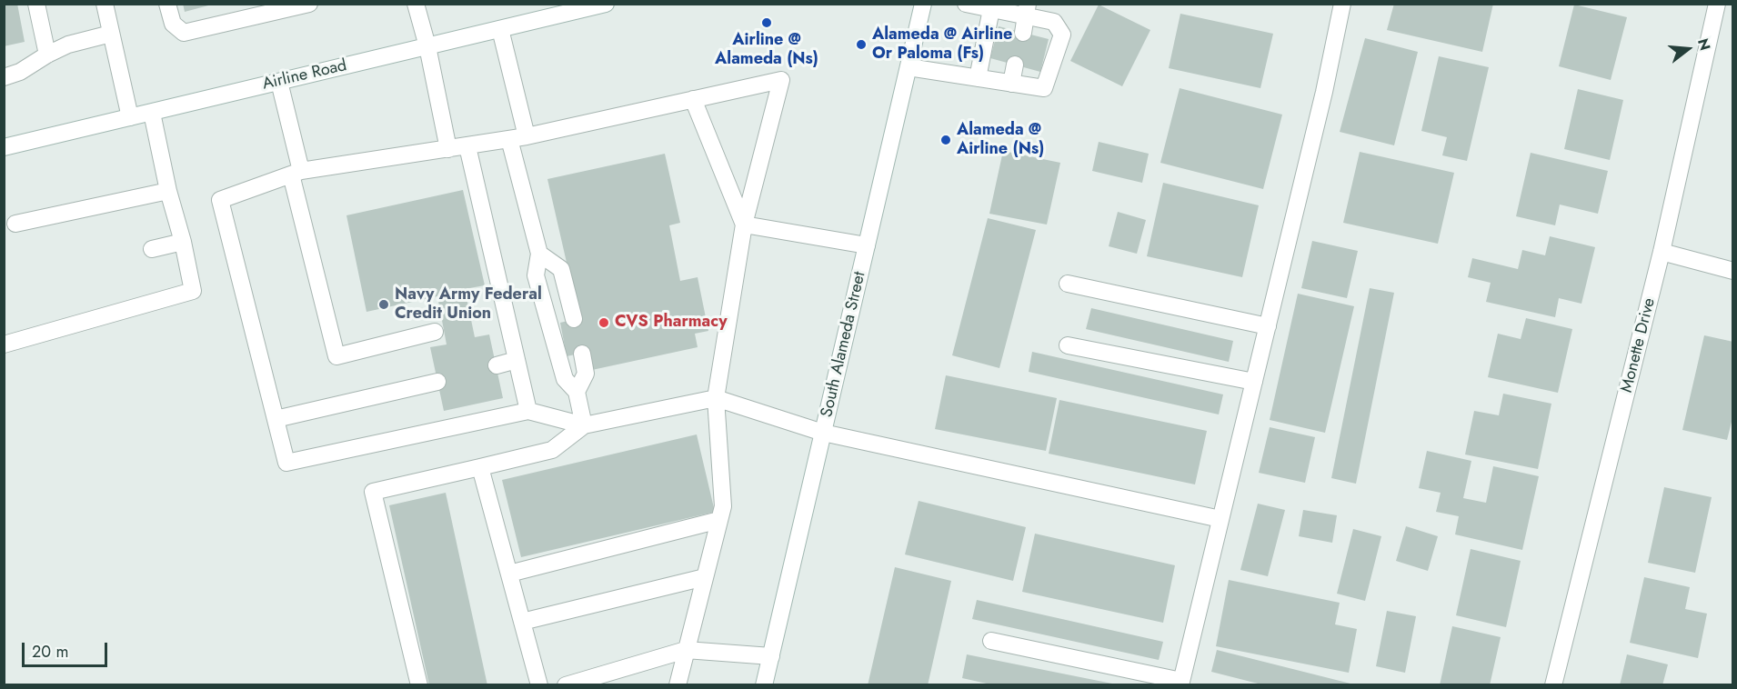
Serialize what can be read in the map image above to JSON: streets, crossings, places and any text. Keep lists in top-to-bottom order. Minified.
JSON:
{"streets":{"main road":["Airline Road","South Alameda Street","Monette Drive"]},"places":["Airline @ Alameda (Ns)","Alameda @ Airline Or Paloma (Fs)","Alameda @ Airline (Ns)","Navy Army Federal Credit Union","CVS Pharmacy"],"scale_bar":"20 m","north":"right"}
